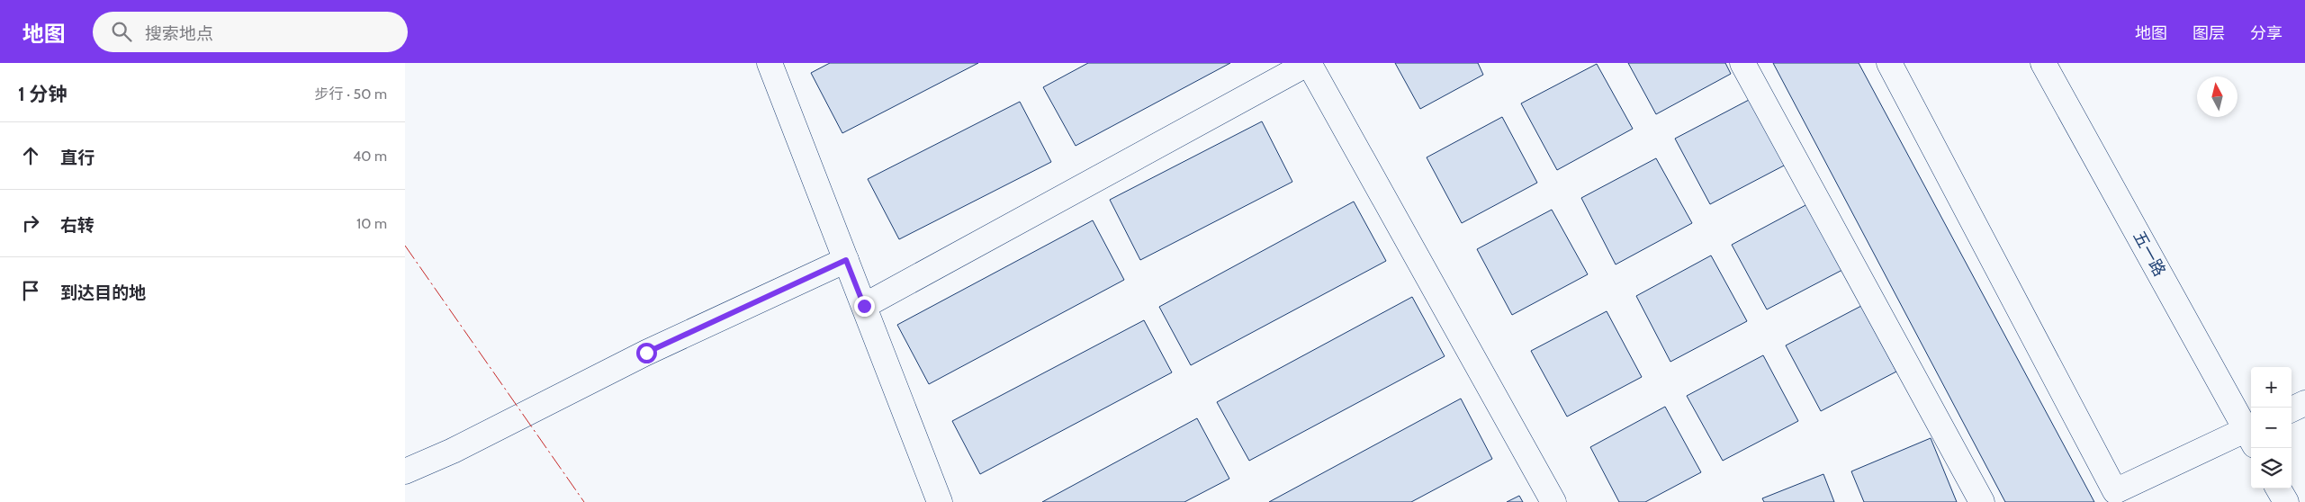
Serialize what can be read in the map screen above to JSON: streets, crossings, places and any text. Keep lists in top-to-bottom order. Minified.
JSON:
{"streets":{"street":["五一路"]},"north":"top","page":{"header":"地图","search":"搜索地点","nav":["地图","图层","分享"],"heading":["1 分钟","步行 · 50 m"],"list":[["直行","40 m"],["右转","10 m"],"到达目的地"],"map_buttons":["+","−"]}}
